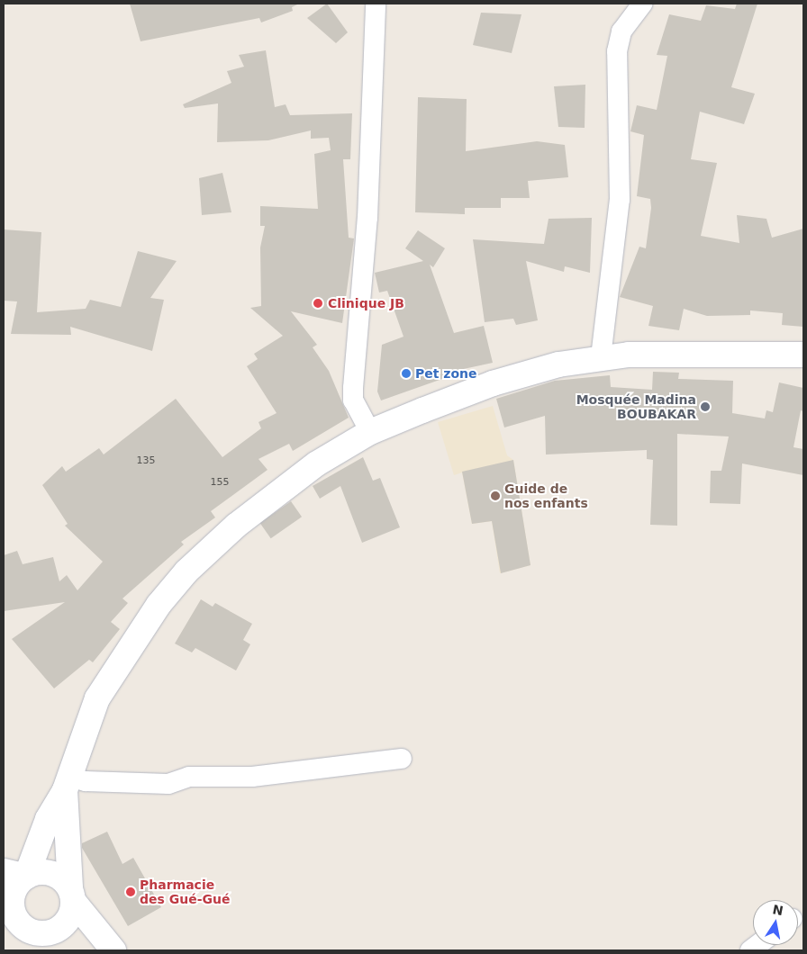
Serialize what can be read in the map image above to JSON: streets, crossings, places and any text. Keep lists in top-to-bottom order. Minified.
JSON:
{"places":["Clinique JB","Pet zone","Mosquée Madina BOUBAKAR","Guide de nos enfants","Pharmacie des Gué-Gué"],"house_numbers":["135","155"],"north":"top"}
